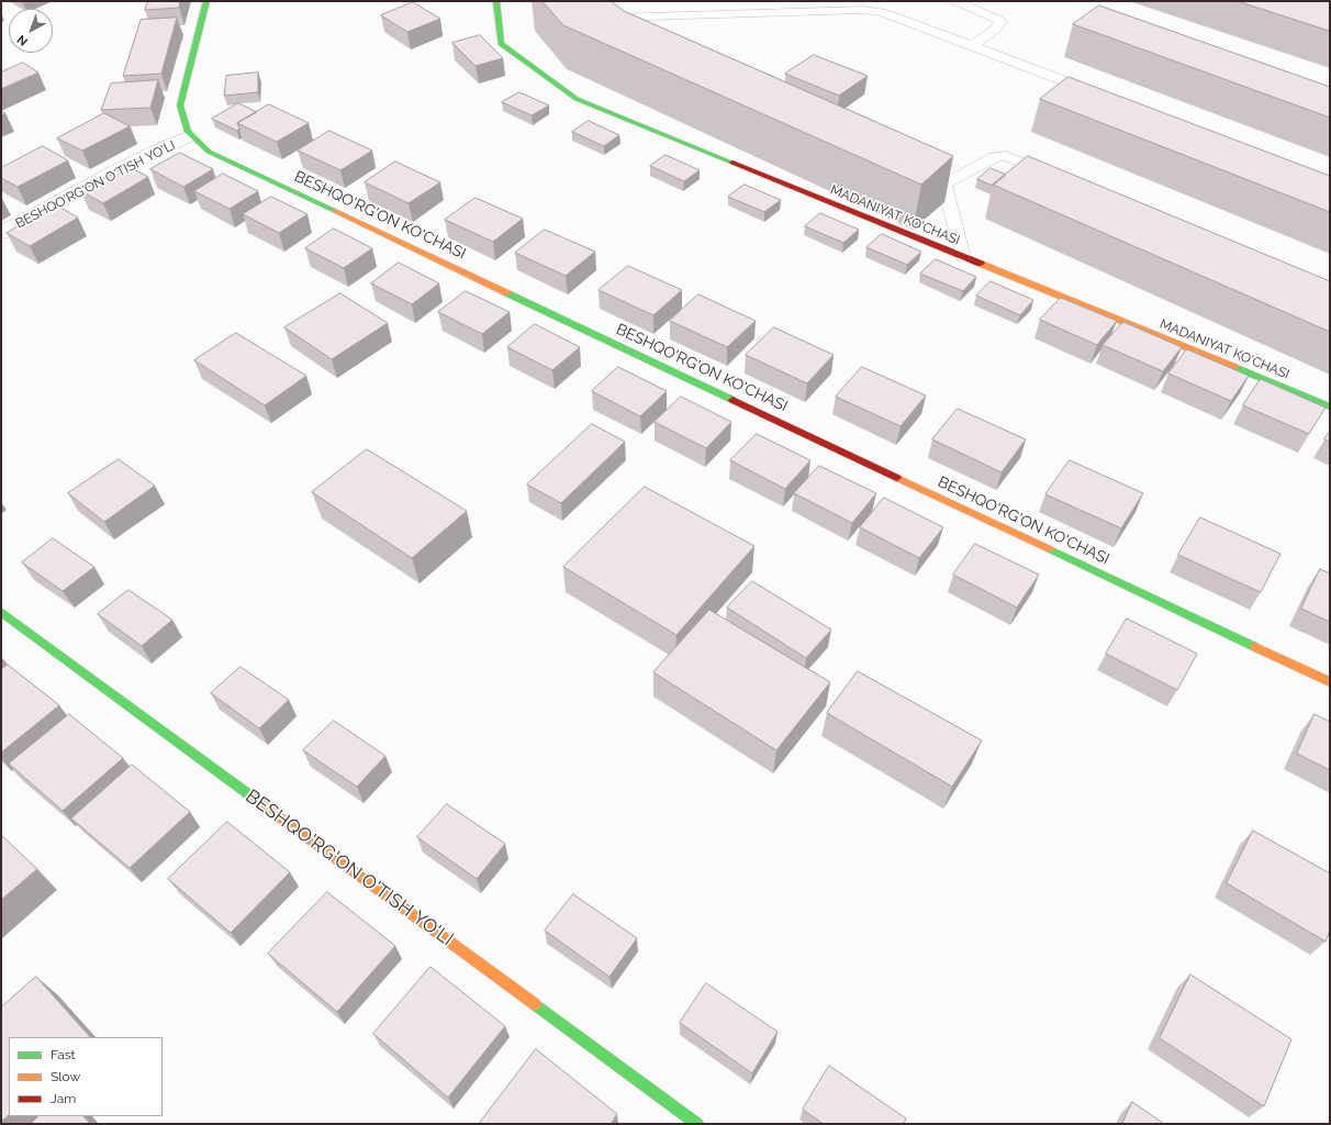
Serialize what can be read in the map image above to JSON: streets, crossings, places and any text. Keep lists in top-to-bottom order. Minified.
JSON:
{"streets":{"street":["BESHQO'RG'ON O'TISH YO'LI","BESHQO'RG'ON KO'CHASI","MADANIYAT KO'CHASI"]},"crossings":[["BESHQO'RG'ON O'TISH YO'LI","BESHQO'RG'ON KO'CHASI"]],"legend":["Fast","Slow","Jam"],"north":"bottom left"}
